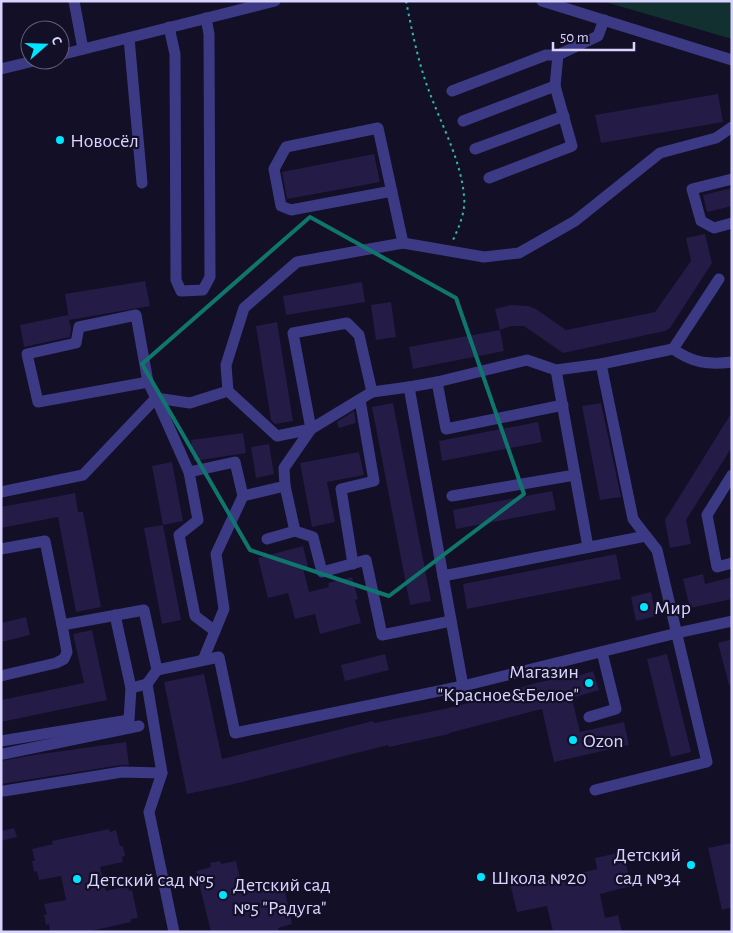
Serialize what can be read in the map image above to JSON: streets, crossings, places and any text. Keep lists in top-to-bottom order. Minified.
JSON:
{"places":["Новосёл","Мир","Магазин \"Красное&Белое\"","Ozon","Детский сад №34","Школа №20","Детский сад №5","Детский сад №5 \"Радуга\""],"scale_bar":"50 m","north":"right"}
